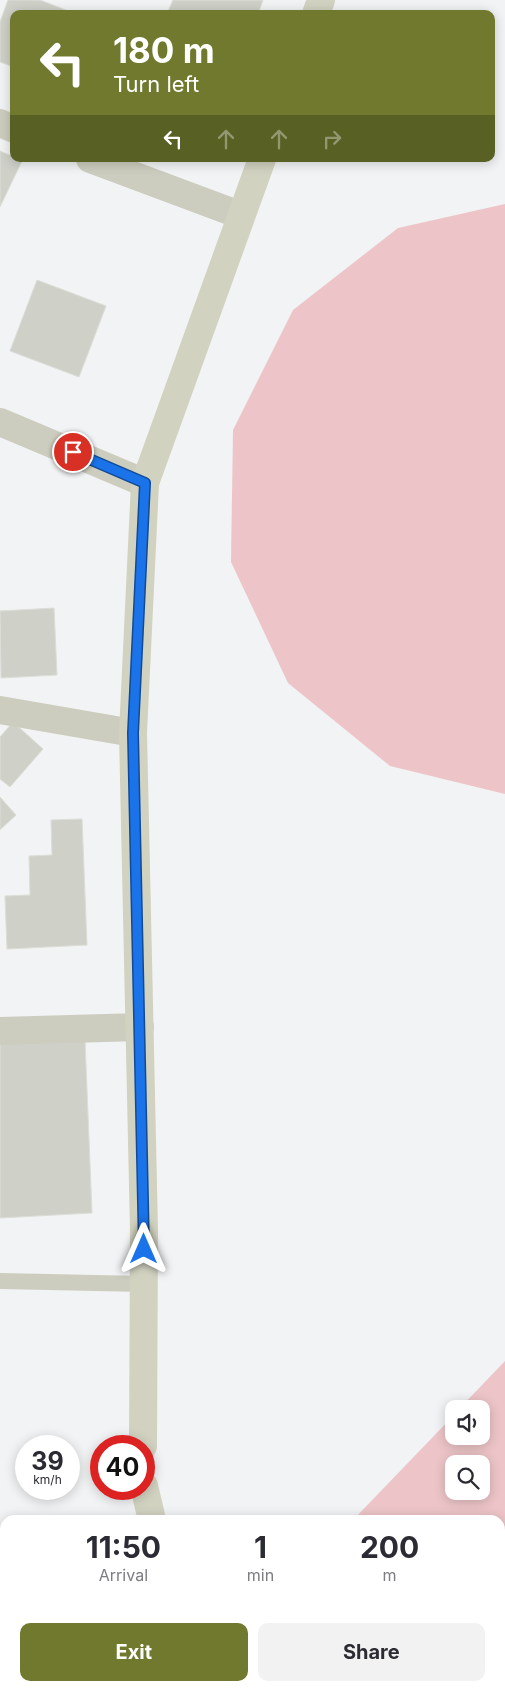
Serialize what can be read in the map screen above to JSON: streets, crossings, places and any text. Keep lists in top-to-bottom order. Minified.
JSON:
{"page":{"turn":["180 m","Turn left"],"speed":"39 km/h","limit":"40","eta":["11:50","Arrival","1","min","200","m"],"buttons":["Exit","Share"]}}
